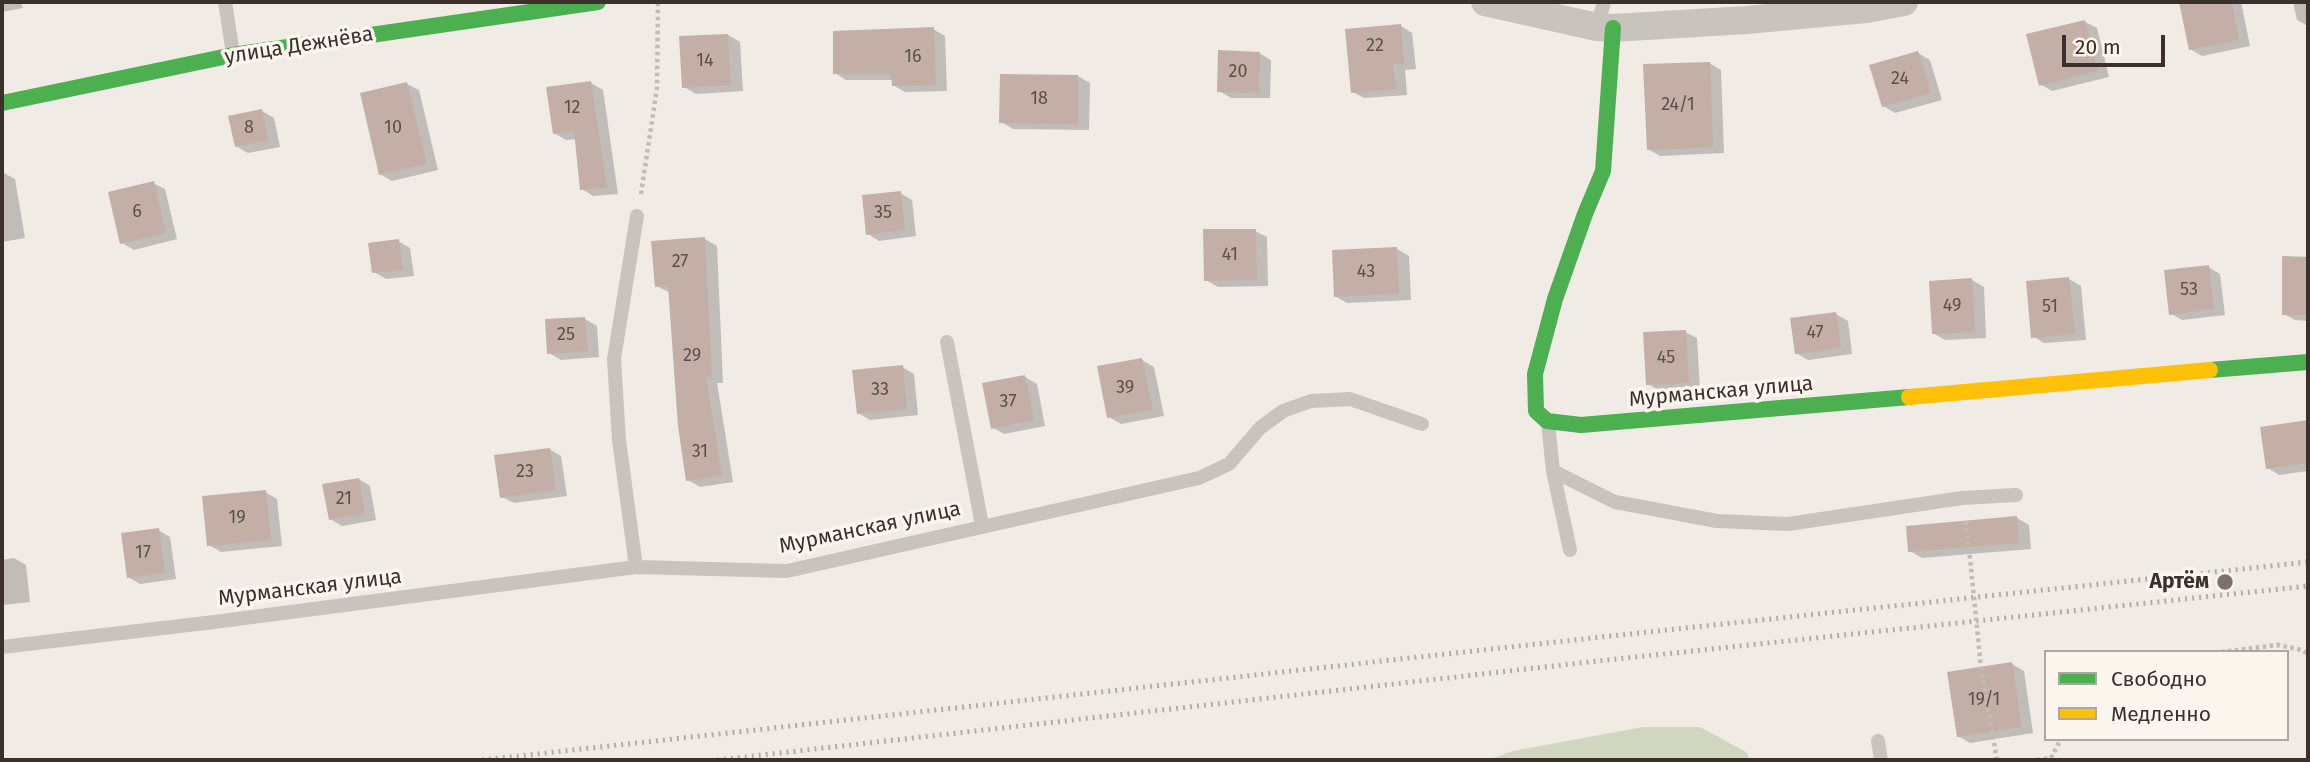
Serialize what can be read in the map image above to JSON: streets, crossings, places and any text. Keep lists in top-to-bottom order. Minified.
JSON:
{"streets":{"street":["улица Дежнёва","Мурманская улица"]},"places":["Артём"],"house_numbers":["22","16","14","20","24","18","24/1","12","8","10","6","35","41","27","43","53","49","51","47","25","29","45","39","33","37","31","23","21","19","17","19/1"],"legend":["Свободно","Медленно"],"scale_bar":"20 m"}
